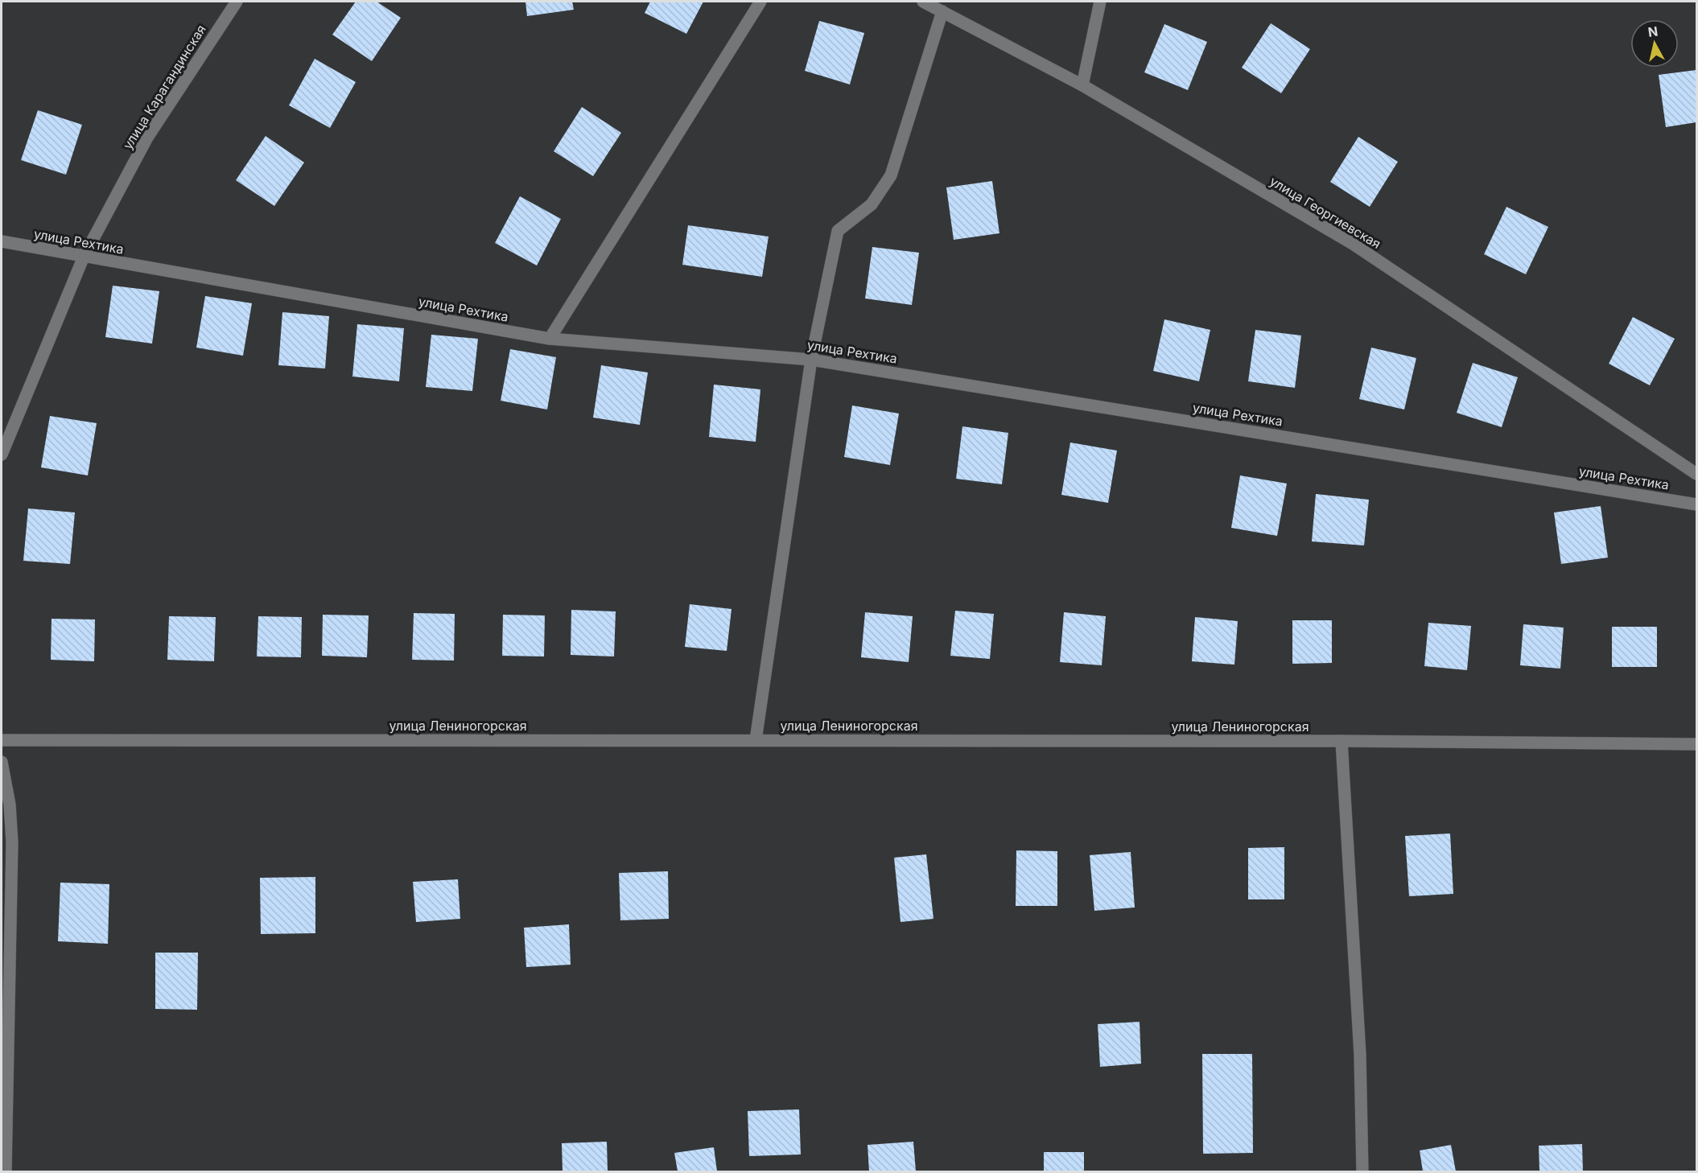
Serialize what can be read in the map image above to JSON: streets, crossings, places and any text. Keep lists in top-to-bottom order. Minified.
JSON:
{"streets":{"street":["улица Карагандинская","улица Георгиевская","улица Рехтика","улица Лениногорская"]},"crossings":[["улица Карагандинская","улица Рехтика"]],"north":"top"}
